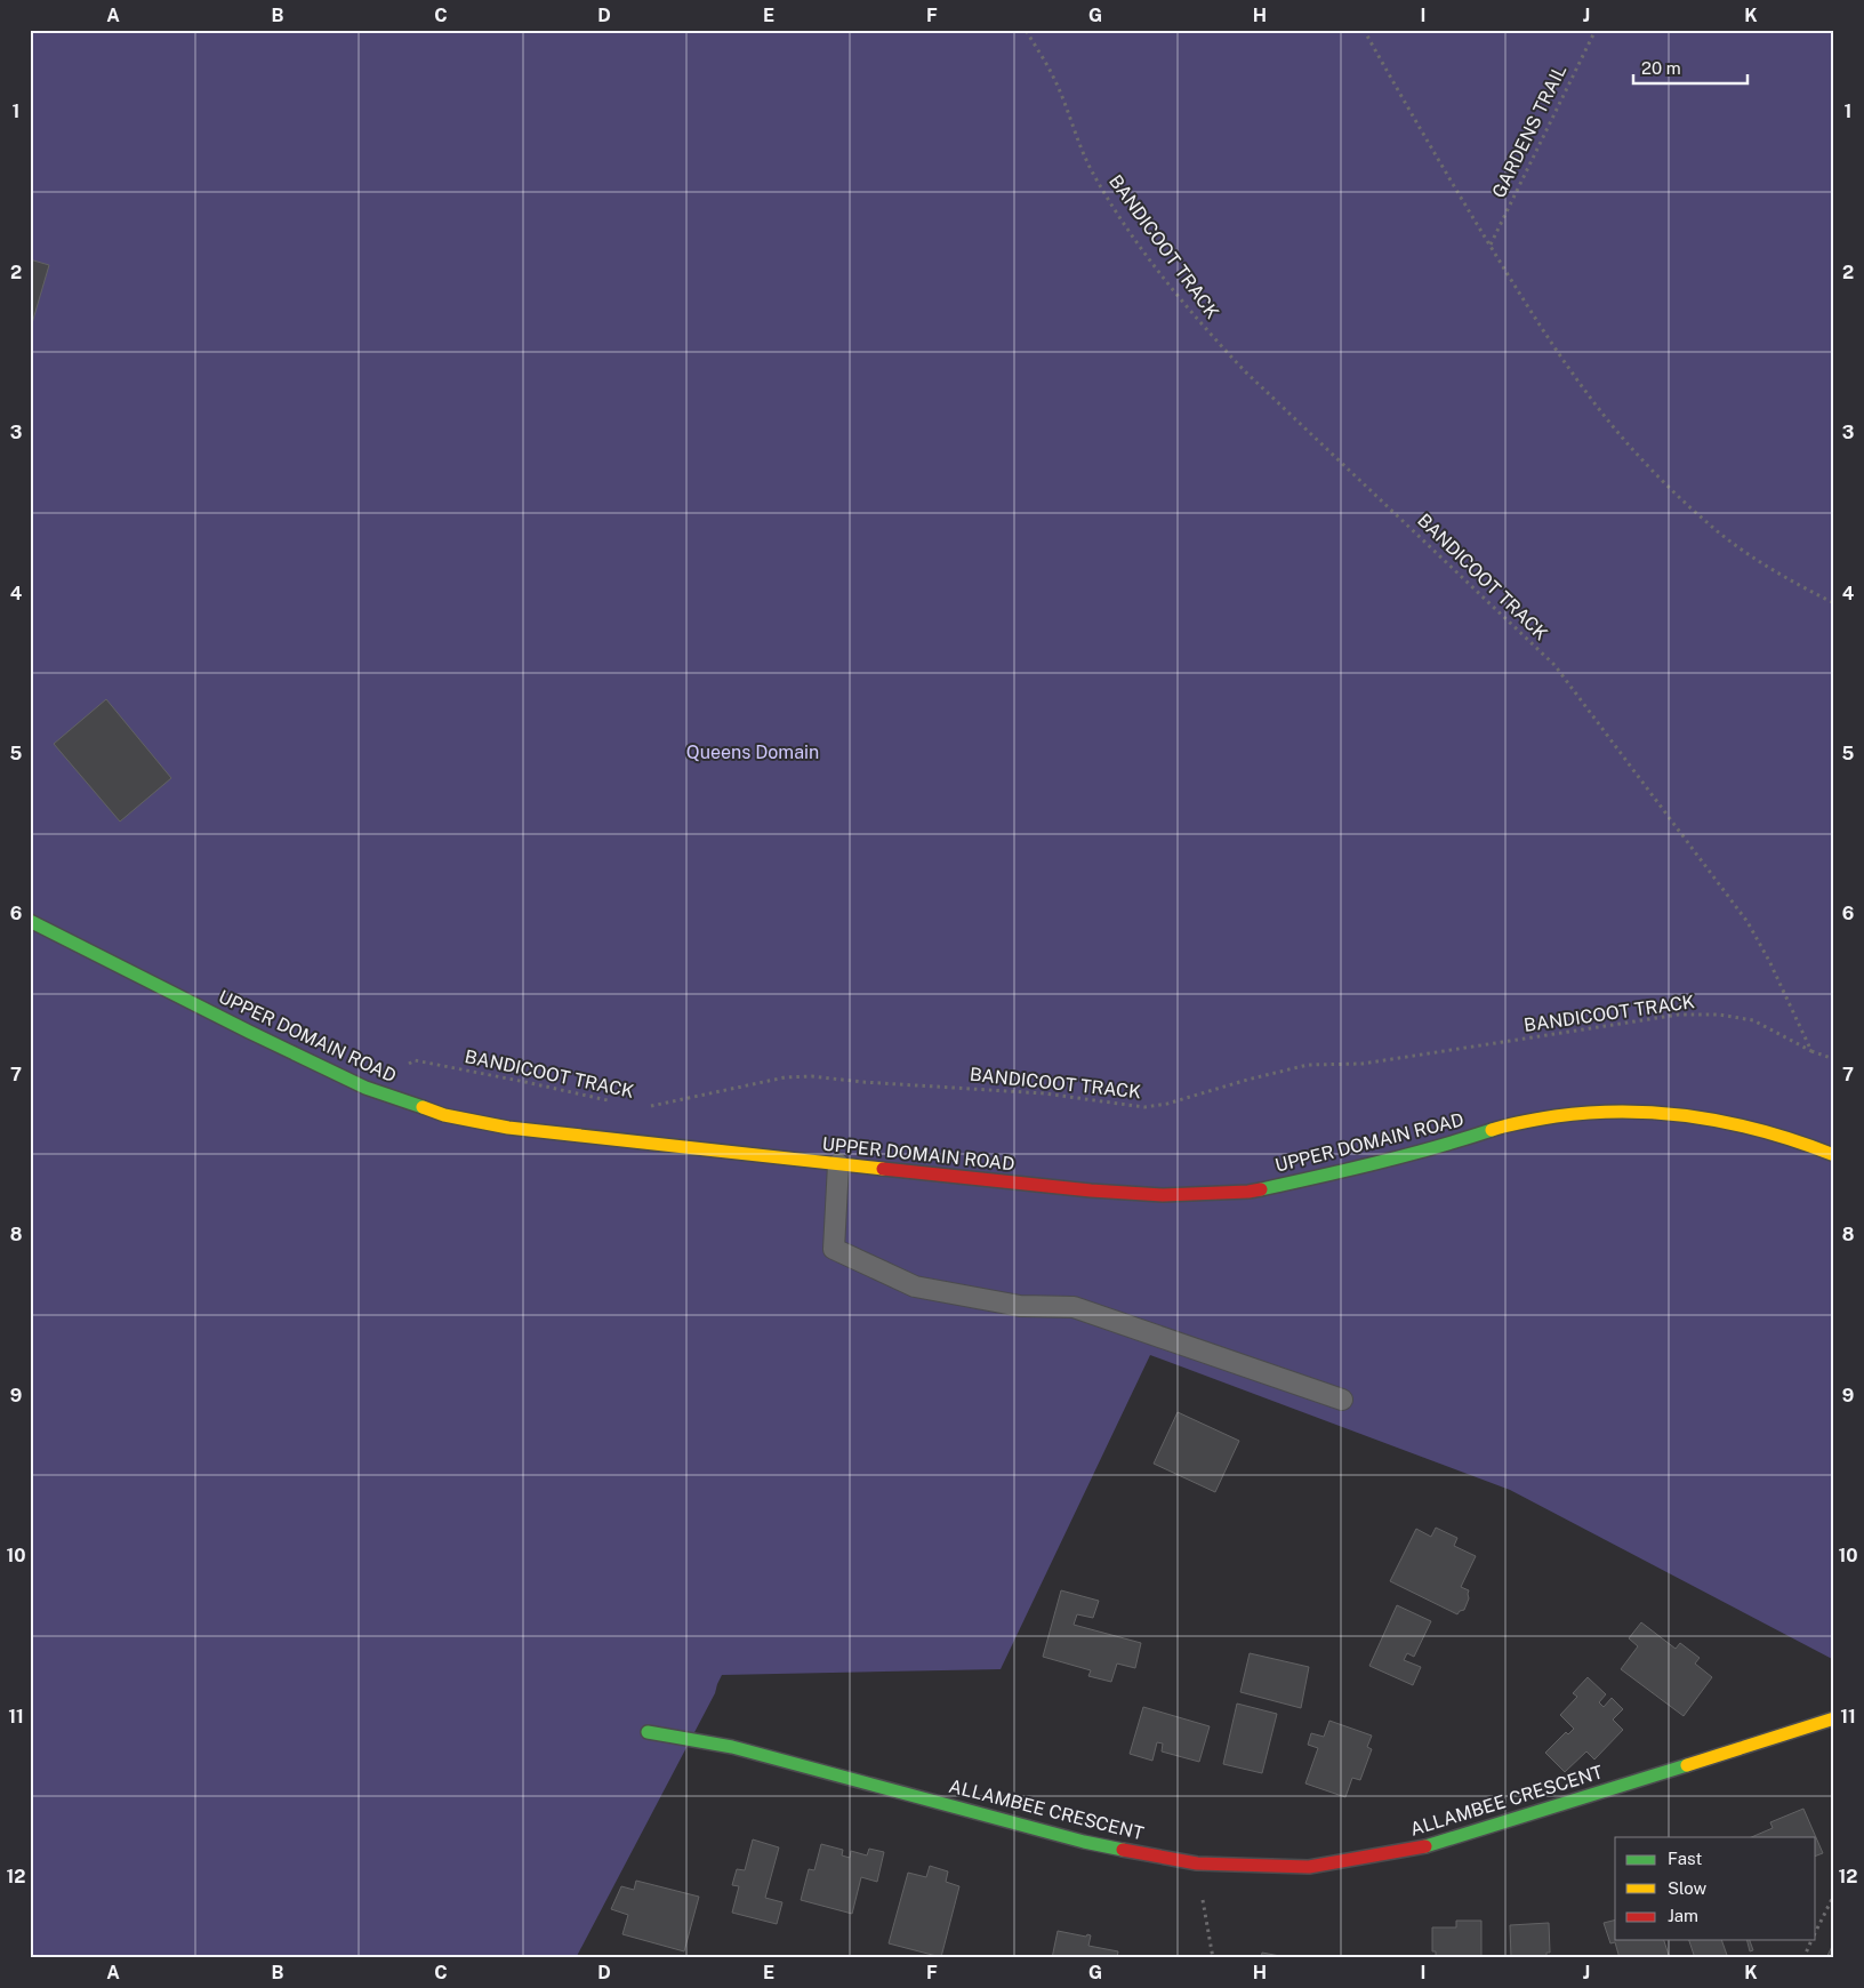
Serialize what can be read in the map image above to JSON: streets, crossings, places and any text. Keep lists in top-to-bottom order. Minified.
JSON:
{"streets":{"street":["UPPER DOMAIN ROAD","ALLAMBEE CRESCENT"],"path":["GARDENS TRAIL","BANDICOOT TRACK"]},"crossings":[["BANDICOOT TRACK","UPPER DOMAIN ROAD"]],"parks":["Queens Domain"],"legend":["Fast","Slow","Jam"],"scale_bar":"20 m","grid":{"columns":["A","B","C","D","E","F","G","H","I","J","K"],"rows":["1","2","3","4","5","6","7","8","9","10","11","12"]}}
